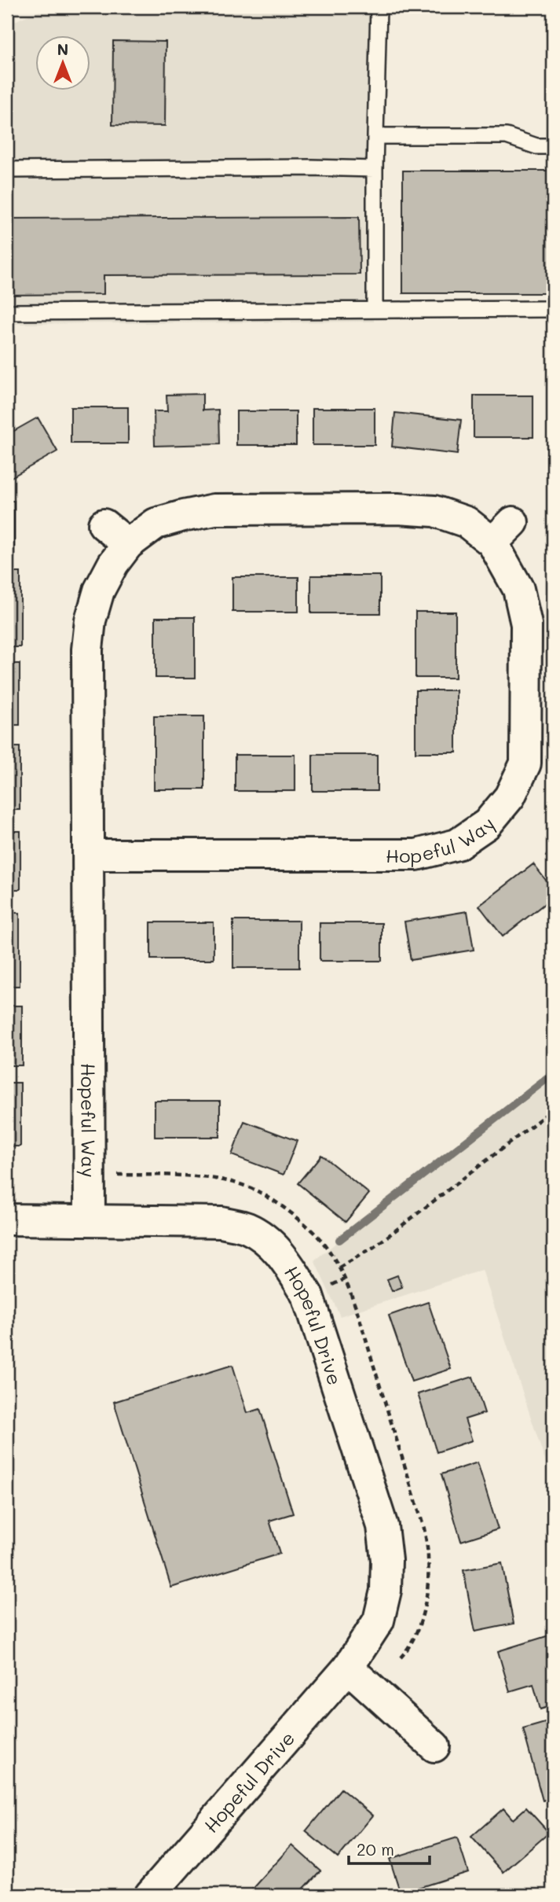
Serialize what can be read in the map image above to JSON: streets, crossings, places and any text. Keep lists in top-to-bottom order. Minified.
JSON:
{"streets":{"street":["Hopeful Way","Hopeful Drive"]},"crossings":[["Hopeful Way","Hopeful Drive"]],"scale_bar":"20 m","north":"top"}
